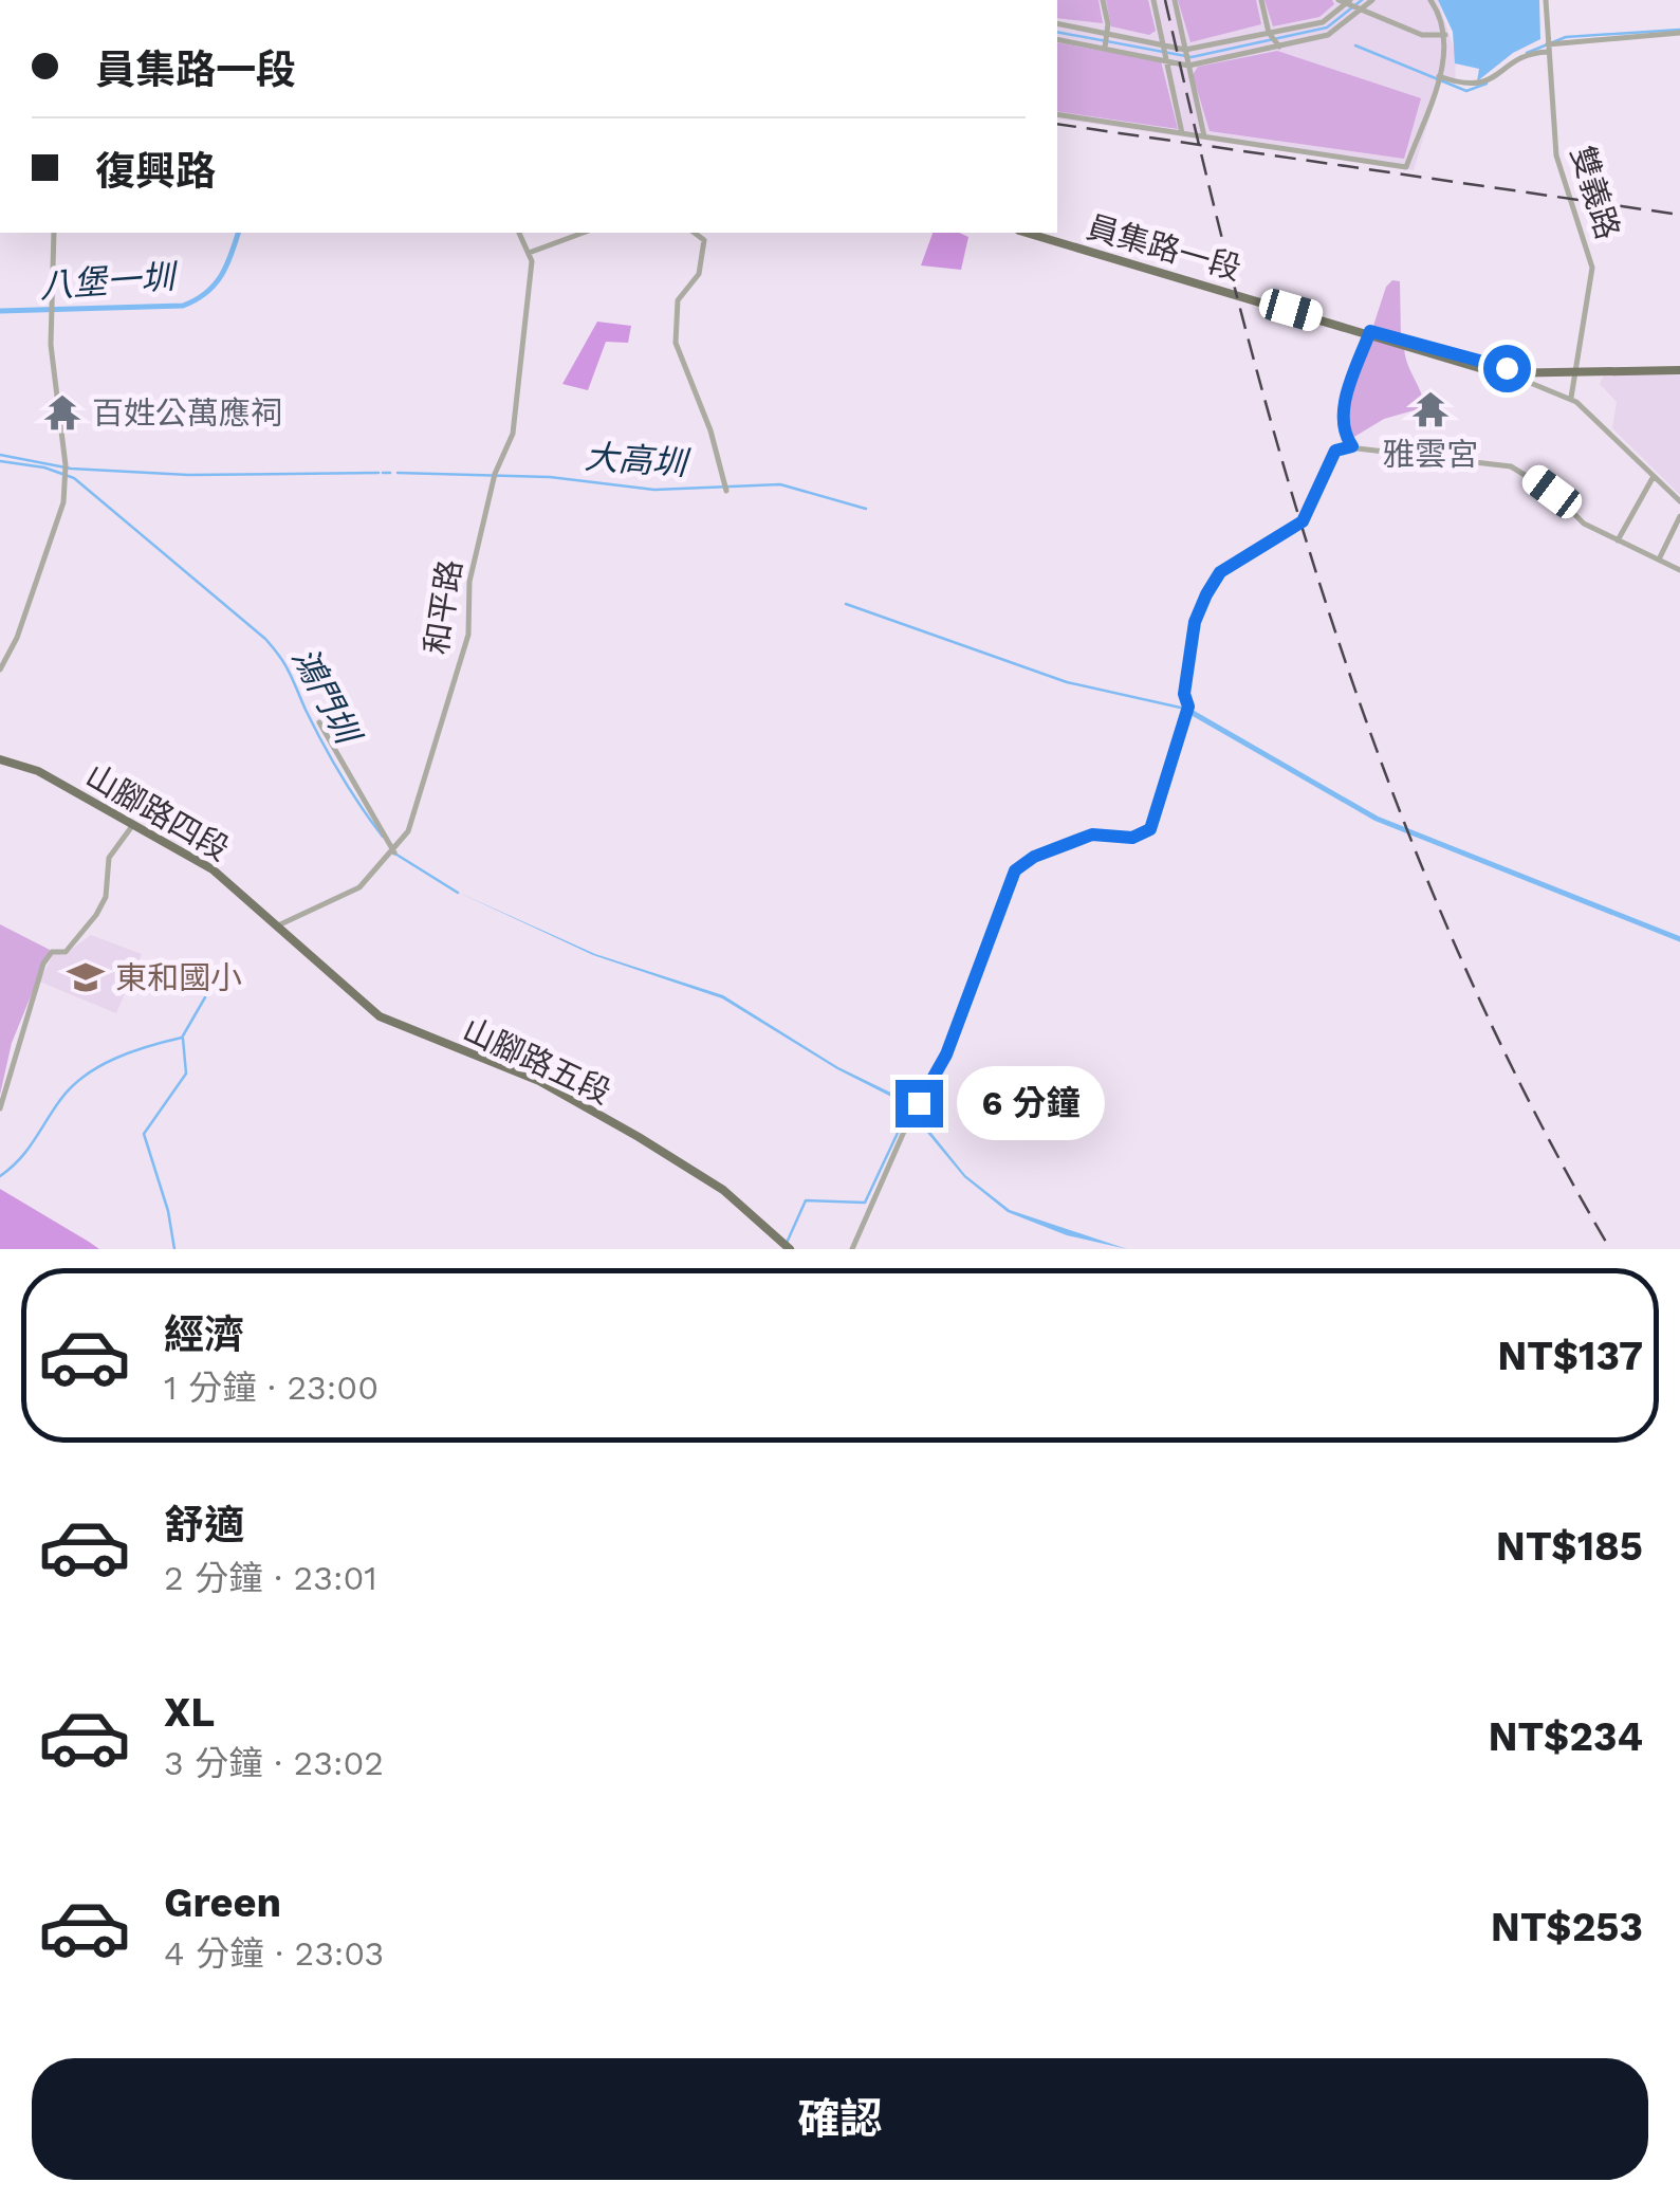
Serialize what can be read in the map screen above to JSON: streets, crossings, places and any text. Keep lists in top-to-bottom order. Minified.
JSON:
{"streets":{"main road":["員集路一段","山腳路四段","山腳路五段"],"street":["雙義路","和平路"]},"crossings":[["雙義路","員集路一段"],["和平路","山腳路四段"],["和平路","山腳路五段"],["山腳路四段","山腳路五段"]],"water":["八堡一圳","大高圳","鴻門圳"],"places":{"temple":["雅雲宮","百姓公萬應祠"],"school or university":["東和國小"]},"page":{"banner":["員集路一段","復興路"],"bubble":"6 分鐘","list":[{"name":"經濟","note":"1 分鐘 · 23:00","value":"NT$137"},{"name":"舒適","note":"2 分鐘 · 23:01","value":"NT$185"},{"name":"XL","note":"3 分鐘 · 23:02","value":"NT$234"},{"name":"Green","note":"4 分鐘 · 23:03","value":"NT$253"}],"buttons":"確認"}}
